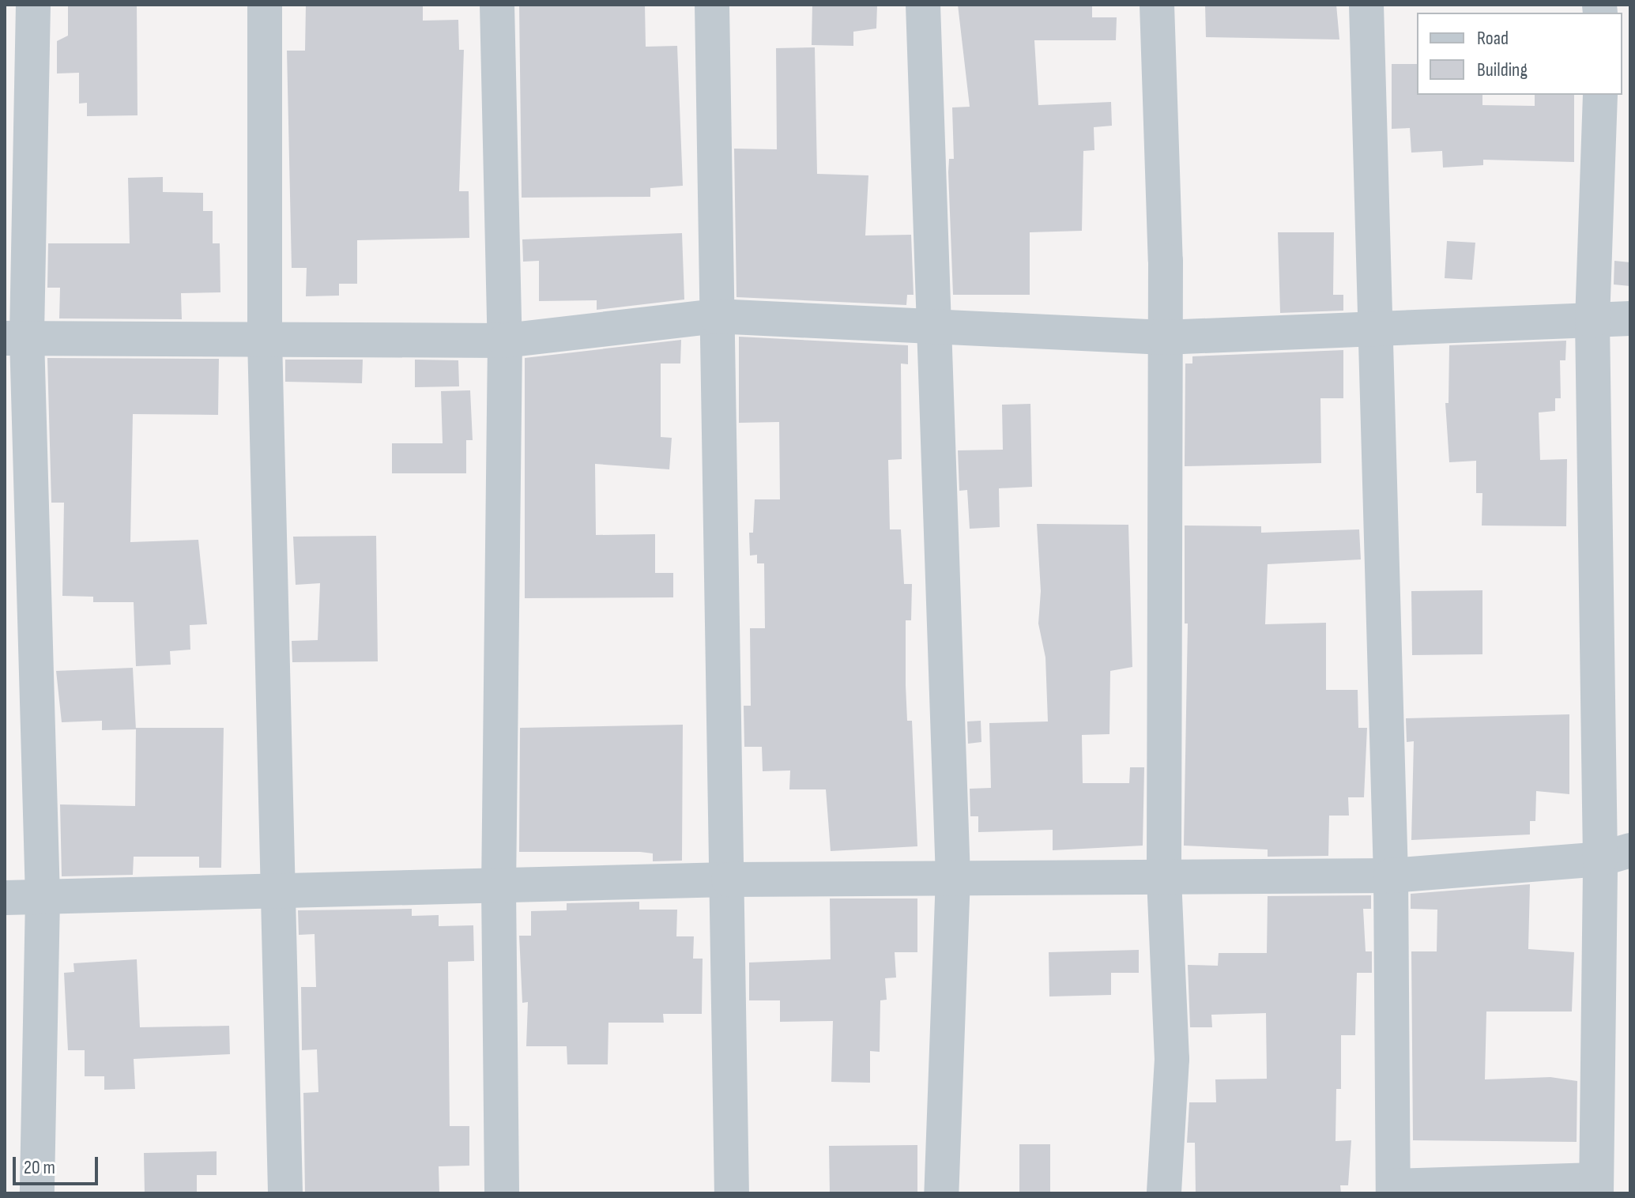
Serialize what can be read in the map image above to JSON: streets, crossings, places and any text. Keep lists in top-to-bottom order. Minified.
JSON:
{"legend":["Road","Building"],"scale_bar":"20 m"}
